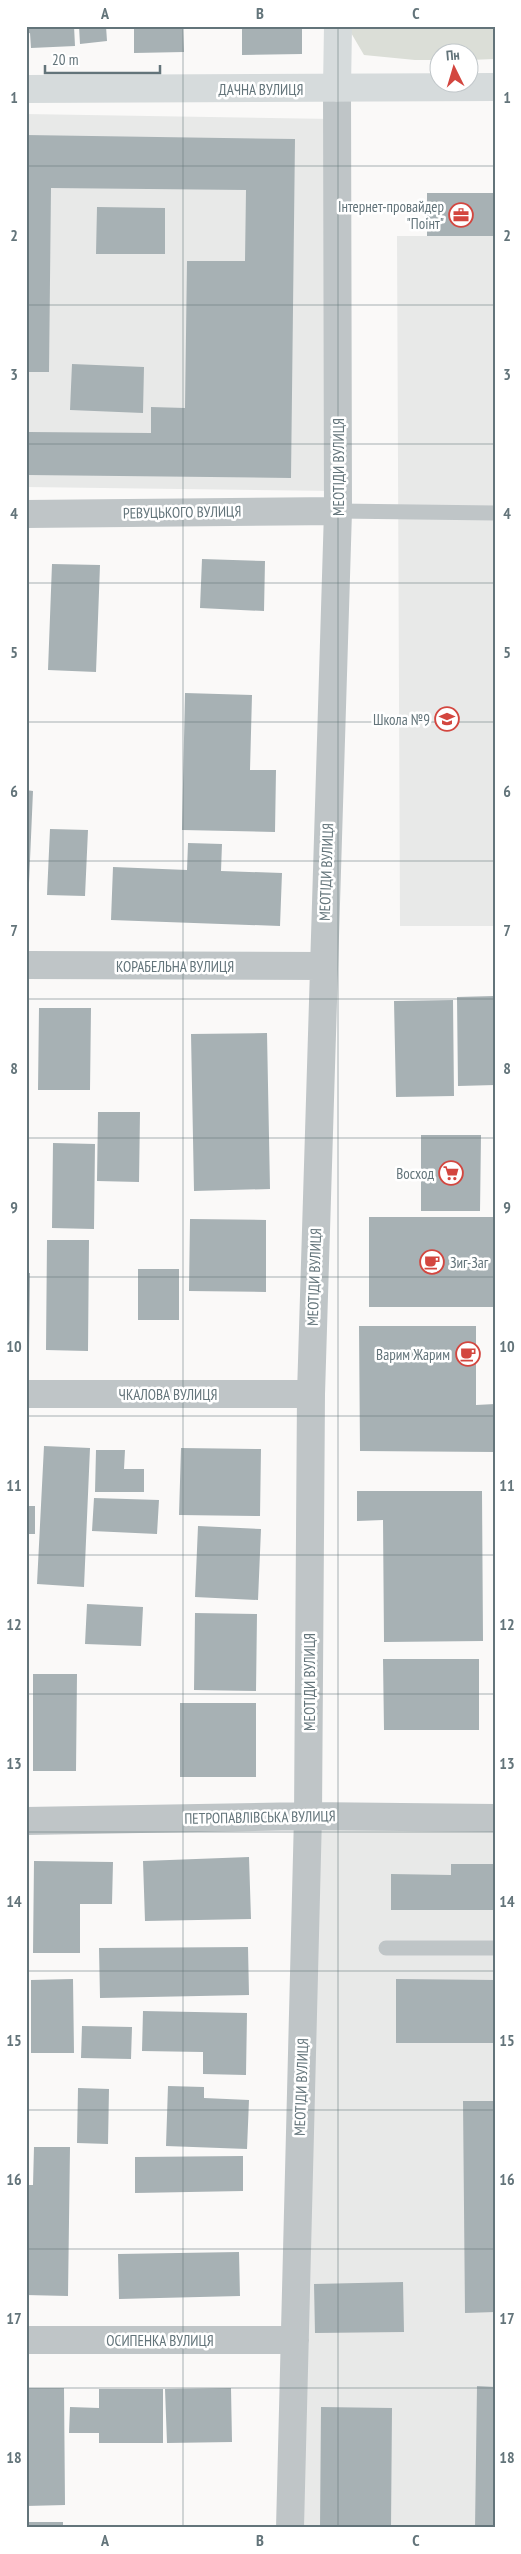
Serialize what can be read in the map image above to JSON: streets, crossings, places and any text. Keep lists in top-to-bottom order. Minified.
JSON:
{"streets":{"street":["ДАЧНА ВУЛИЦЯ","МЕОТІДИ ВУЛИЦЯ","РЕВУЦЬКОГО ВУЛИЦЯ","КОРАБЕЛЬНА ВУЛИЦЯ","ЧКАЛОВА ВУЛИЦЯ","ПЕТРОПАВЛІВСЬКА ВУЛИЦЯ","ОСИПЕНКА ВУЛИЦЯ"]},"crossings":[["ДАЧНА ВУЛИЦЯ","МЕОТІДИ ВУЛИЦЯ"],["МЕОТІДИ ВУЛИЦЯ","РЕВУЦЬКОГО ВУЛИЦЯ"],["МЕОТІДИ ВУЛИЦЯ","КОРАБЕЛЬНА ВУЛИЦЯ"],["МЕОТІДИ ВУЛИЦЯ","ЧКАЛОВА ВУЛИЦЯ"],["МЕОТІДИ ВУЛИЦЯ","ПЕТРОПАВЛІВСЬКА ВУЛИЦЯ"],["МЕОТІДИ ВУЛИЦЯ","ОСИПЕНКА ВУЛИЦЯ"]],"places":{"office":["Інтернет-провайдер \"Поінт\""],"school or university":["Школа №9"],"supermarket":["Восход"],"cafe":["Зиг-Заг","Варим Жарим"]},"scale_bar":"20 m","north":"top","grid":{"columns":["A","B","C"],"rows":["1","2","3","4","5","6","7","8","9","10","11","12","13","14","15","16","17","18"]}}
